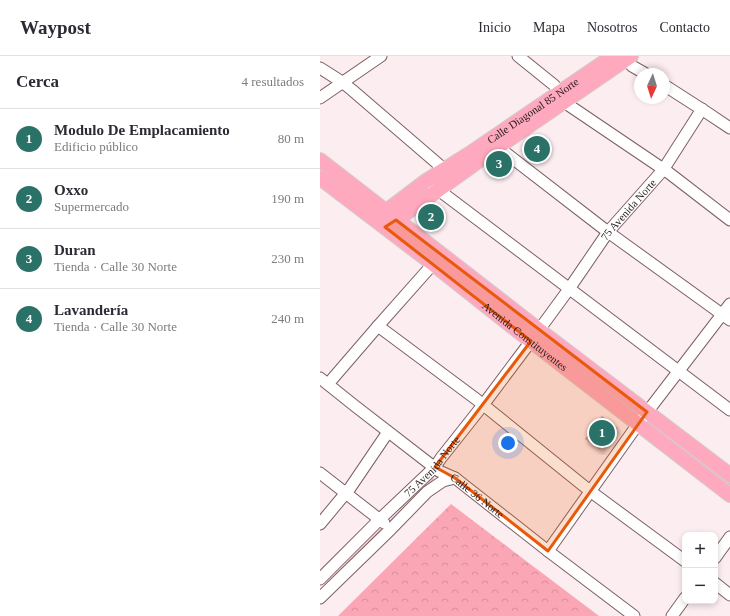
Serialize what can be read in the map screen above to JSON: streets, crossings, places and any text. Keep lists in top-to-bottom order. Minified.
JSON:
{"streets":{"main road":["Calle Diagonal 85 Norte","Avenida Constituyentes"],"street":["75 Avenida Norte","Calle 36 Norte"]},"crossings":[["Calle Diagonal 85 Norte","Avenida Constituyentes"],["75 Avenida Norte","Avenida Constituyentes"],["75 Avenida Norte","Calle 36 Norte"]],"north":"bottom","page":{"header":"Waypost","nav":["Inicio","Mapa","Nosotros","Contacto"],"heading":["Cerca","4 resultados"],"list":[{"mark":"1","name":"Modulo De Emplacamiento","note":"Edificio público","value":"80 m"},{"mark":"2","name":"Oxxo","note":"Supermercado","value":"190 m"},{"mark":"3","name":"Duran","note":"Tienda · Calle 30 Norte","value":"230 m"},{"mark":"4","name":"Lavandería","note":"Tienda · Calle 30 Norte","value":"240 m"}],"pins":["4","3","2","1"],"map_buttons":["+","−"]}}
